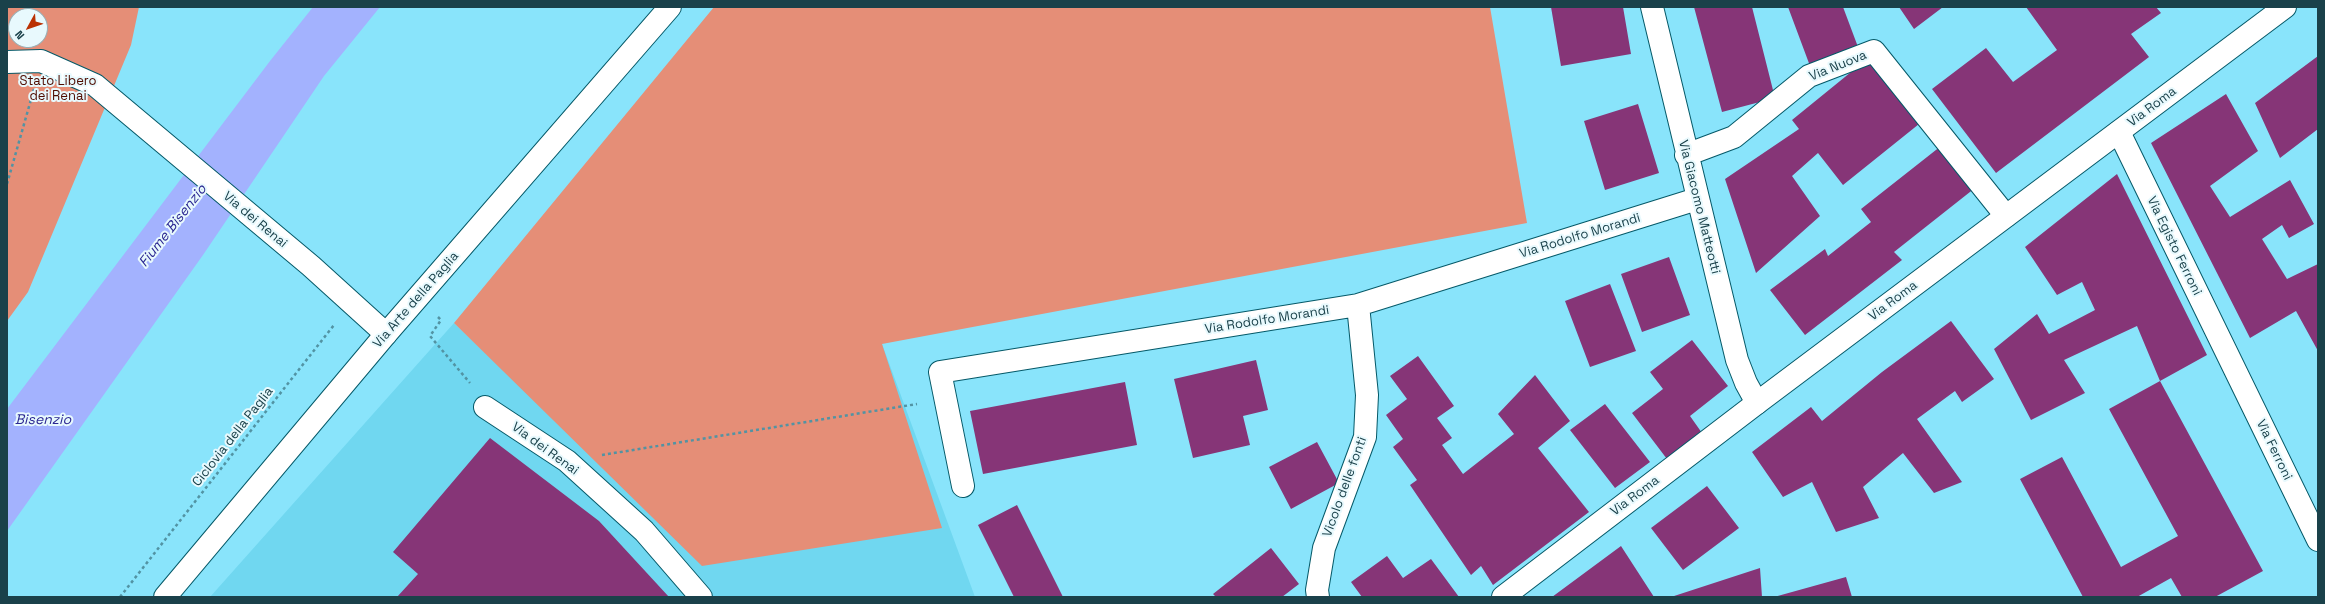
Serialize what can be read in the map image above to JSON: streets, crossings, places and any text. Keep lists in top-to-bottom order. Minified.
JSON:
{"streets":{"street":["Via Nuova","Via Roma","Via Giacomo Matteotti","Via dei Renai","Via Rodolfo Morandi","Via Egisto Ferroni","Via Arte della Paglia","Via Ferroni","Vicolo delle fonti"],"path":["Ciclovia della Paglia"]},"crossings":[["Via Nuova","Via Roma"],["Via Nuova","Via Giacomo Matteotti"],["Via Roma","Via Giacomo Matteotti"],["Via Roma","Via Egisto Ferroni"],["Via Giacomo Matteotti","Via Rodolfo Morandi"],["Via dei Renai","Via Arte della Paglia"],["Via dei Renai","Ciclovia della Paglia"],["Via Rodolfo Morandi","Vicolo delle fonti"],["Via Egisto Ferroni","Via Ferroni"]],"water":["Fiume Bisenzio","Bisenzio"],"parks":["Stato Libero dei Renai"],"north":"bottom left"}
